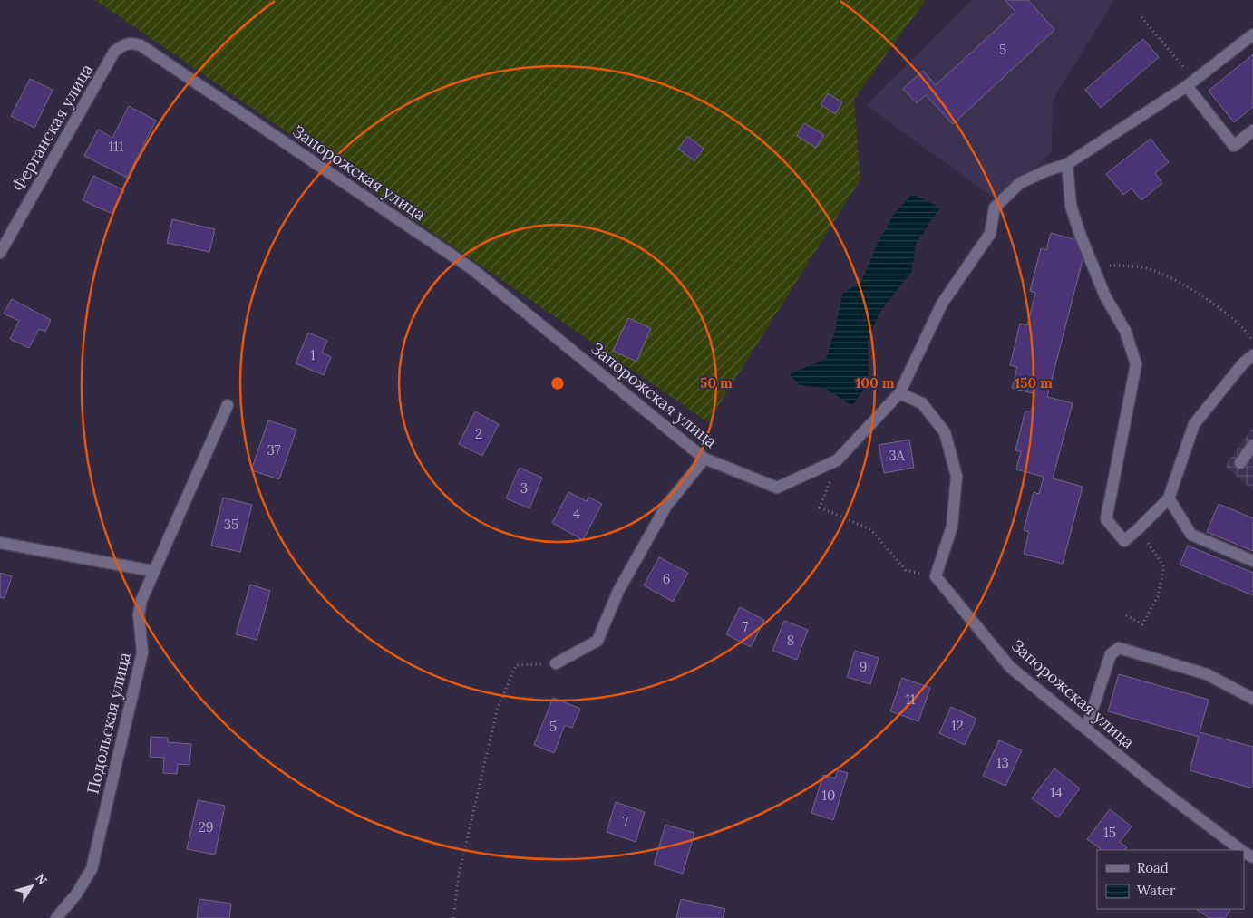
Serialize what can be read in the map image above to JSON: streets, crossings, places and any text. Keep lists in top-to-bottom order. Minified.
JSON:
{"streets":{"street":["Ферганская улица","Запорожская улица","Подольская улица"]},"crossings":[["Ферганская улица","Запорожская улица"]],"house_numbers":["5","111","1","2","37","3А","3","4","35","6","7","8","9","11","12","5","13","14","10","7","29","15"],"legend":["Road","Water"],"north":"top right","rings":["50 m","100 m","150 m"]}
